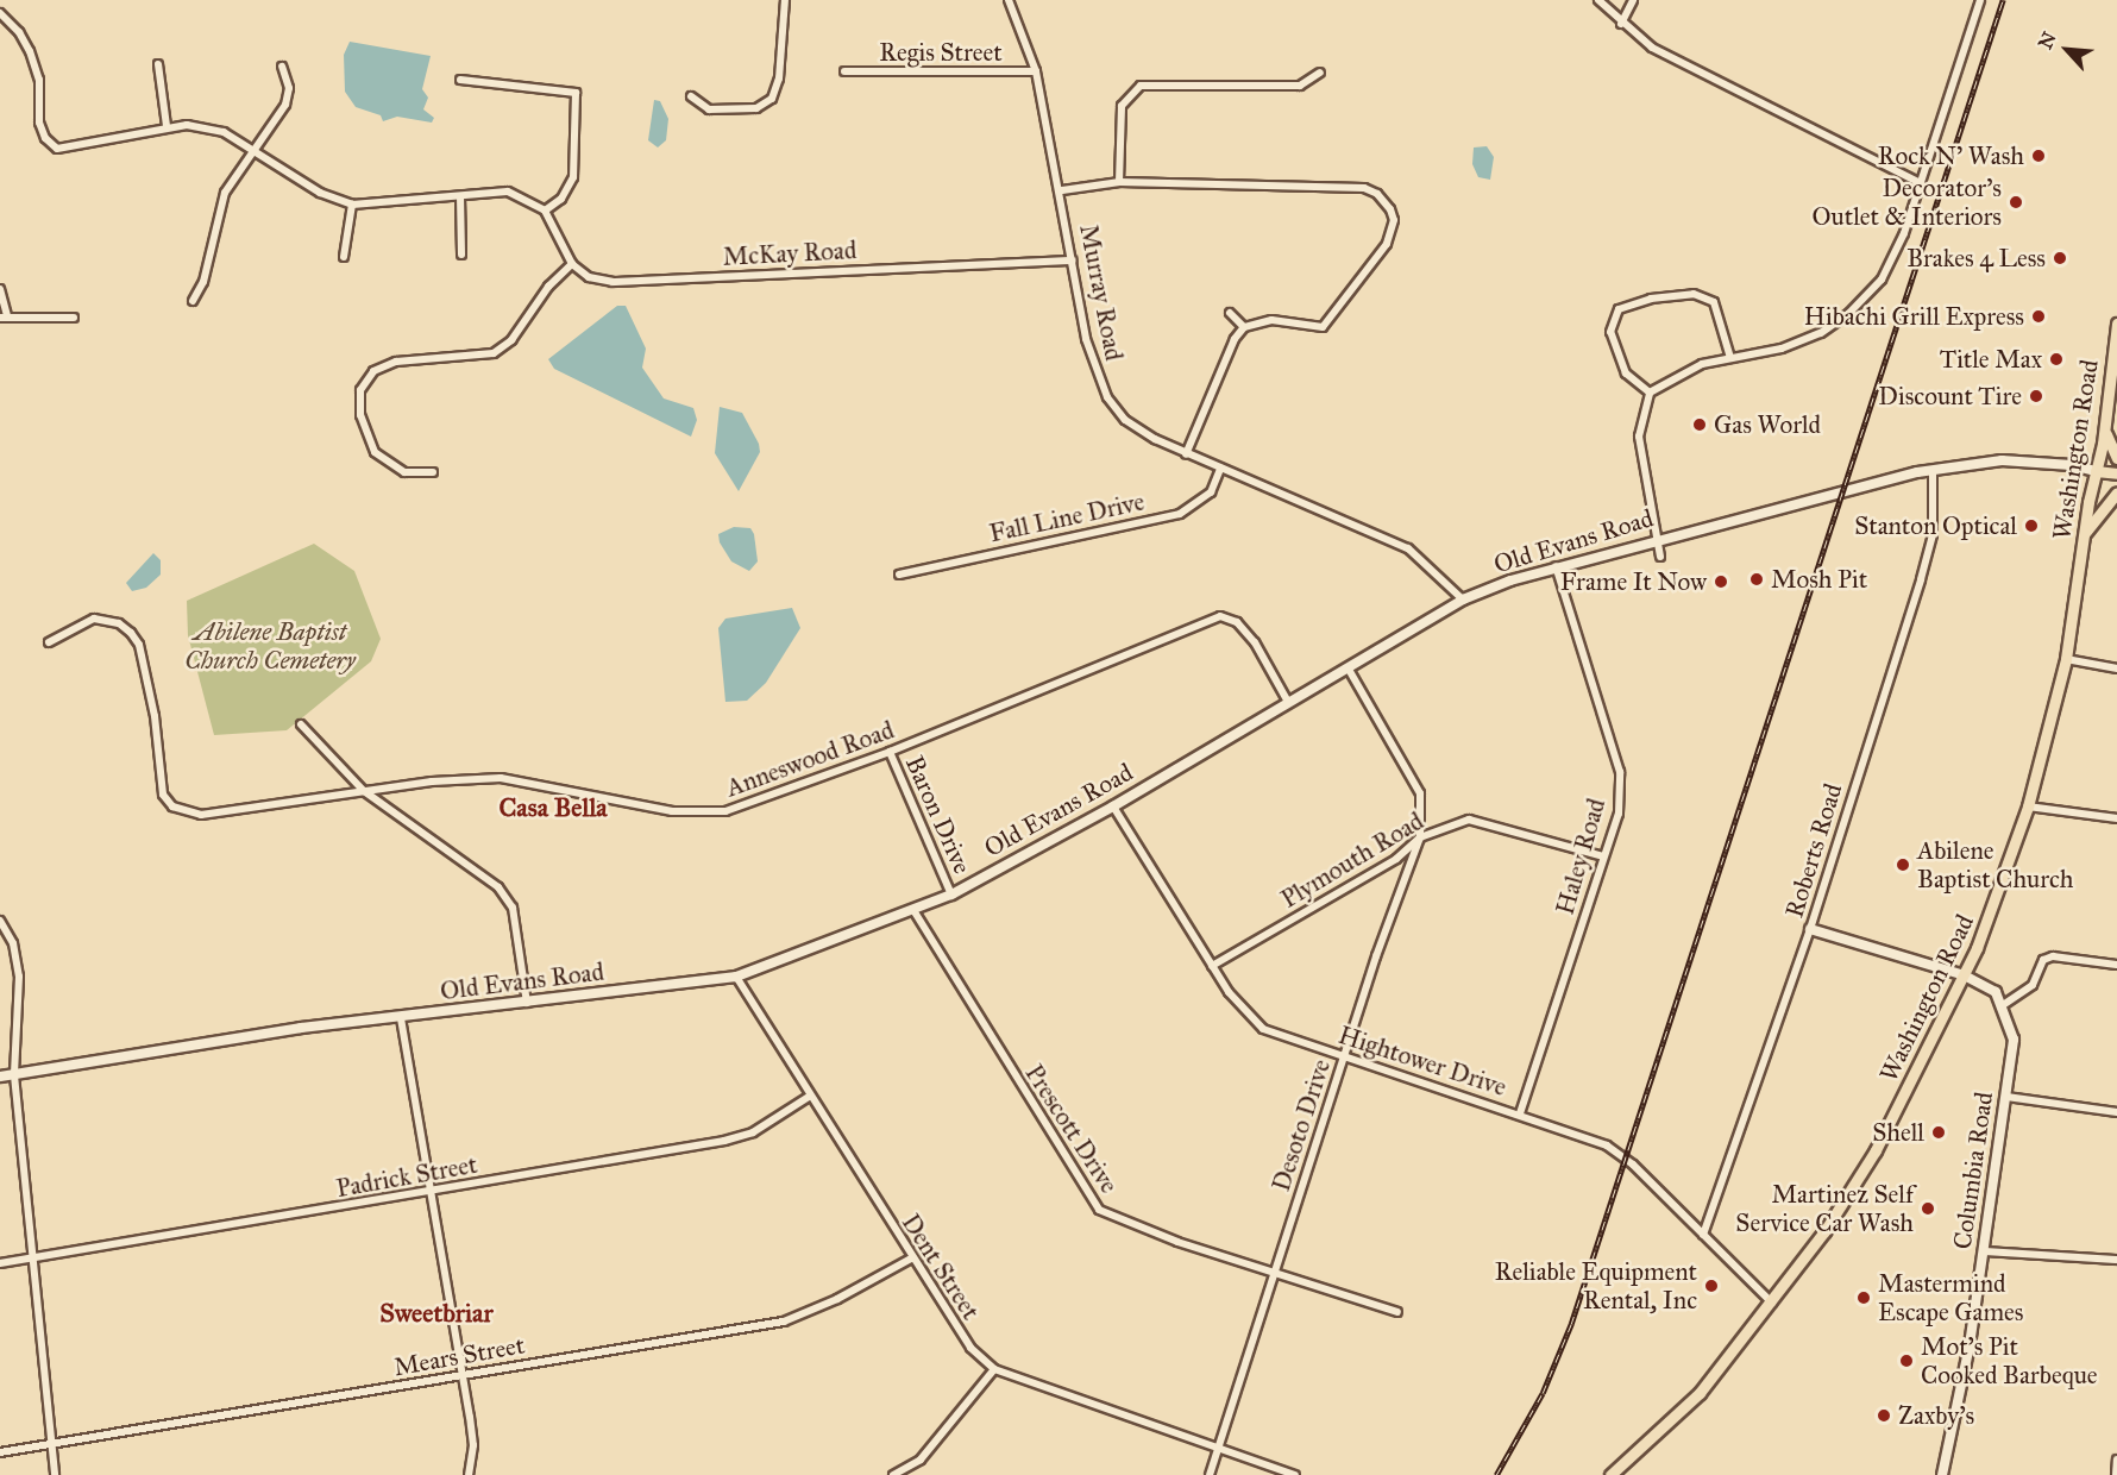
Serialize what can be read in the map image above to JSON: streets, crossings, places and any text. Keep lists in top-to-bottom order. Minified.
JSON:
{"streets":{"main road":["Washington Road","Columbia Road"],"street":["Regis Street","McKay Road","Murray Road","Fall Line Drive","Old Evans Road","Anneswood Road","Baron Drive","Roberts Road","Haley Road","Plymouth Road","Hightower Drive","Desoto Drive","Prescott Drive","Padrick Street","Dent Street","Mears Street"]},"crossings":[["Regis Street","Murray Road"],["McKay Road","Murray Road"],["Murray Road","Fall Line Drive"],["Murray Road","Old Evans Road"],["Washington Road","Old Evans Road"],["Washington Road","Hightower Drive"],["Washington Road","Columbia Road"],["Old Evans Road","Anneswood Road"],["Old Evans Road","Baron Drive"],["Old Evans Road","Roberts Road"],["Old Evans Road","Haley Road"],["Old Evans Road","Hightower Drive"],["Old Evans Road","Desoto Drive"],["Old Evans Road","Prescott Drive"],["Old Evans Road","Dent Street"],["Anneswood Road","Baron Drive"],["Roberts Road","Hightower Drive"],["Haley Road","Plymouth Road"],["Haley Road","Hightower Drive"],["Plymouth Road","Hightower Drive"],["Plymouth Road","Desoto Drive"],["Hightower Drive","Desoto Drive"],["Desoto Drive","Prescott Drive"],["Desoto Drive","Dent Street"],["Padrick Street","Dent Street"],["Dent Street","Mears Street"]],"districts":["Casa Bella","Sweetbriar"],"parks":["Abilene Baptist Church Cemetery"],"places":["Rock N' Wash","Decorator's Outlet & Interiors","Brakes 4 Less","Hibachi Grill Express","Title Max","Discount Tire","Gas World","Stanton Optical","Mosh Pit","Frame It Now","Abilene Baptist Church","Shell","Martinez Self Service Car Wash","Reliable Equipment Rental, Inc","Mastermind Escape Games","Mot's Pit Cooked Barbeque","Zaxby's"],"north":"top left"}
